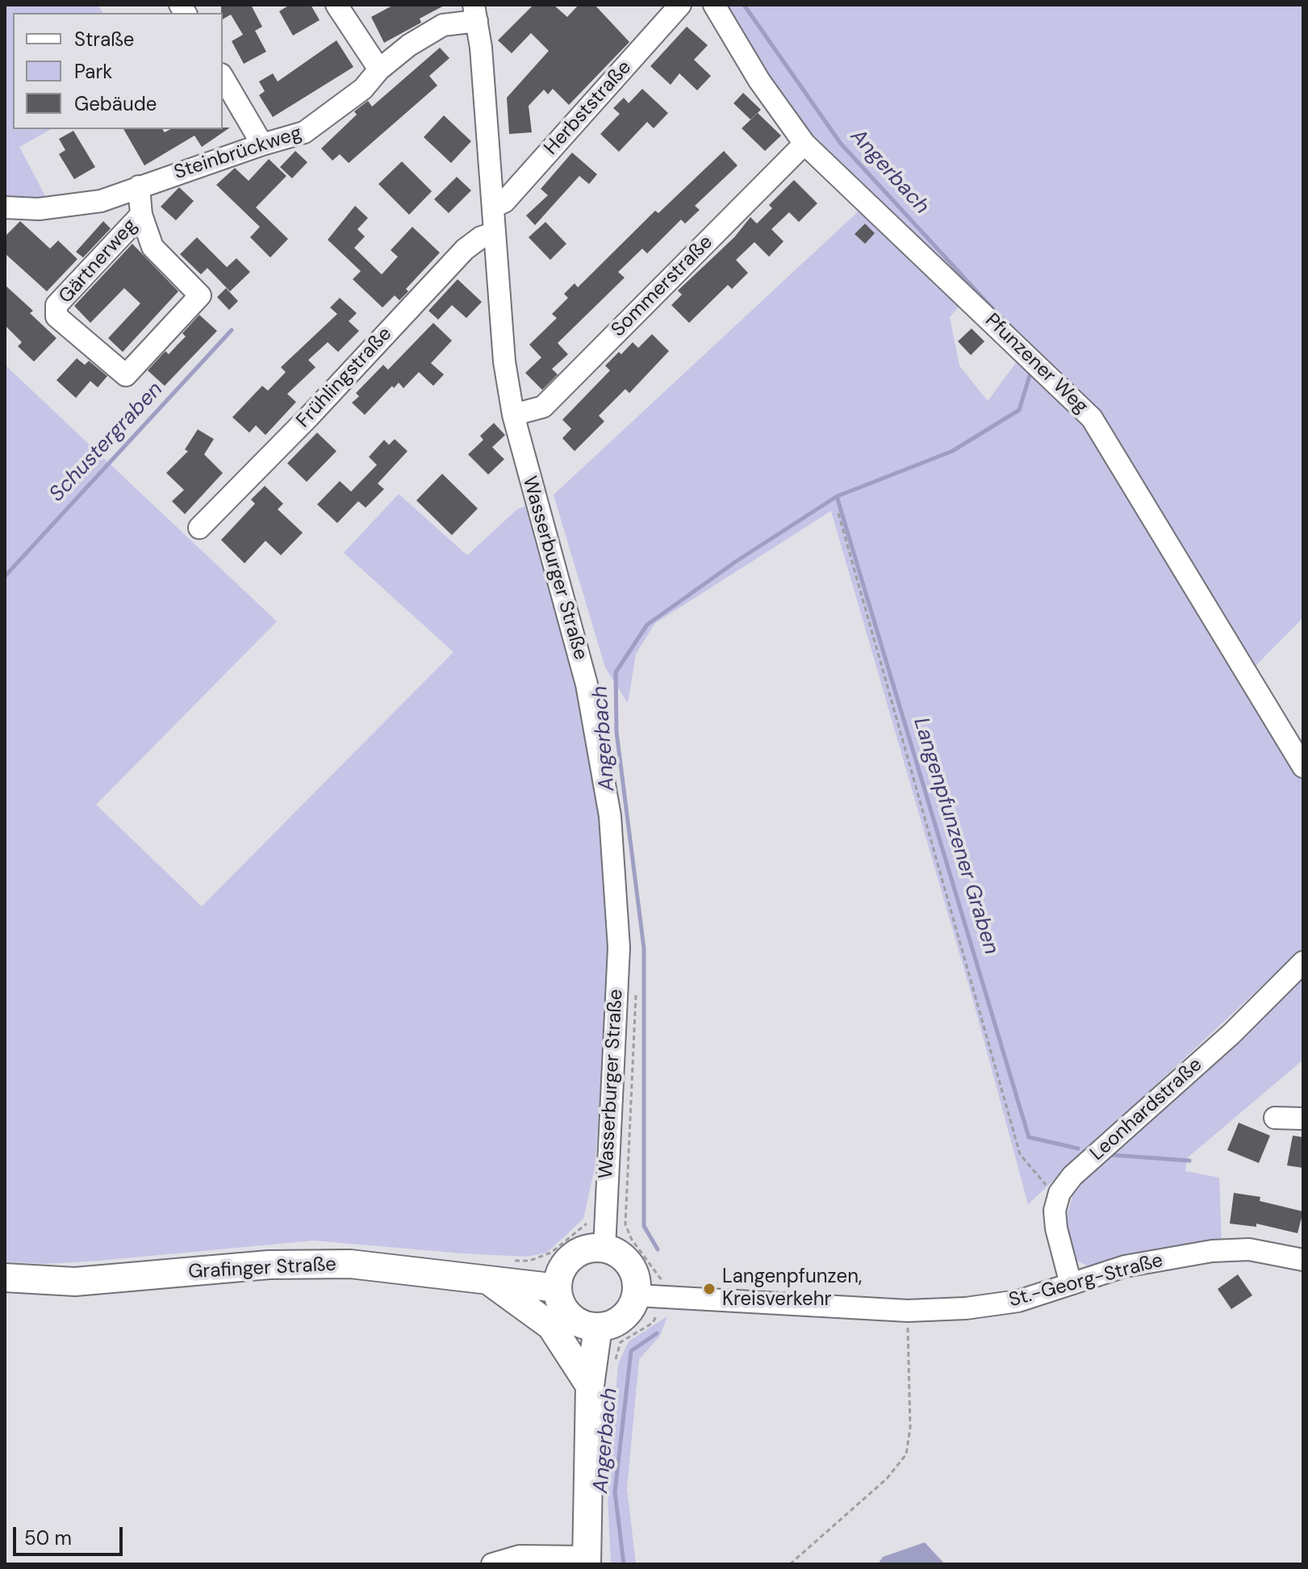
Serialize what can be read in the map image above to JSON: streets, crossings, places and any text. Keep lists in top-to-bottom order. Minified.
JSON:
{"streets":{"main road":["Grafinger Straße"],"street":["Herbststraße","Steinbrückweg","Gärtnerweg","Sommerstraße","Pfunzener Weg","Frühlingstraße","Wasserburger Straße","Leonhardstraße","St.-Georg-Straße"]},"crossings":[["Herbststraße","Wasserburger Straße"],["Steinbrückweg","Gärtnerweg"],["Steinbrückweg","Wasserburger Straße"],["Sommerstraße","Pfunzener Weg"],["Sommerstraße","Wasserburger Straße"],["Frühlingstraße","Wasserburger Straße"],["Wasserburger Straße","Grafinger Straße"],["Wasserburger Straße","St.-Georg-Straße"],["Grafinger Straße","St.-Georg-Straße"]],"water":["Angerbach","Schustergraben","Langenpfunzener Graben"],"places":["Langenpfunzen, Kreisverkehr"],"legend":["Straße","Park","Gebäude"],"scale_bar":"50 m"}
